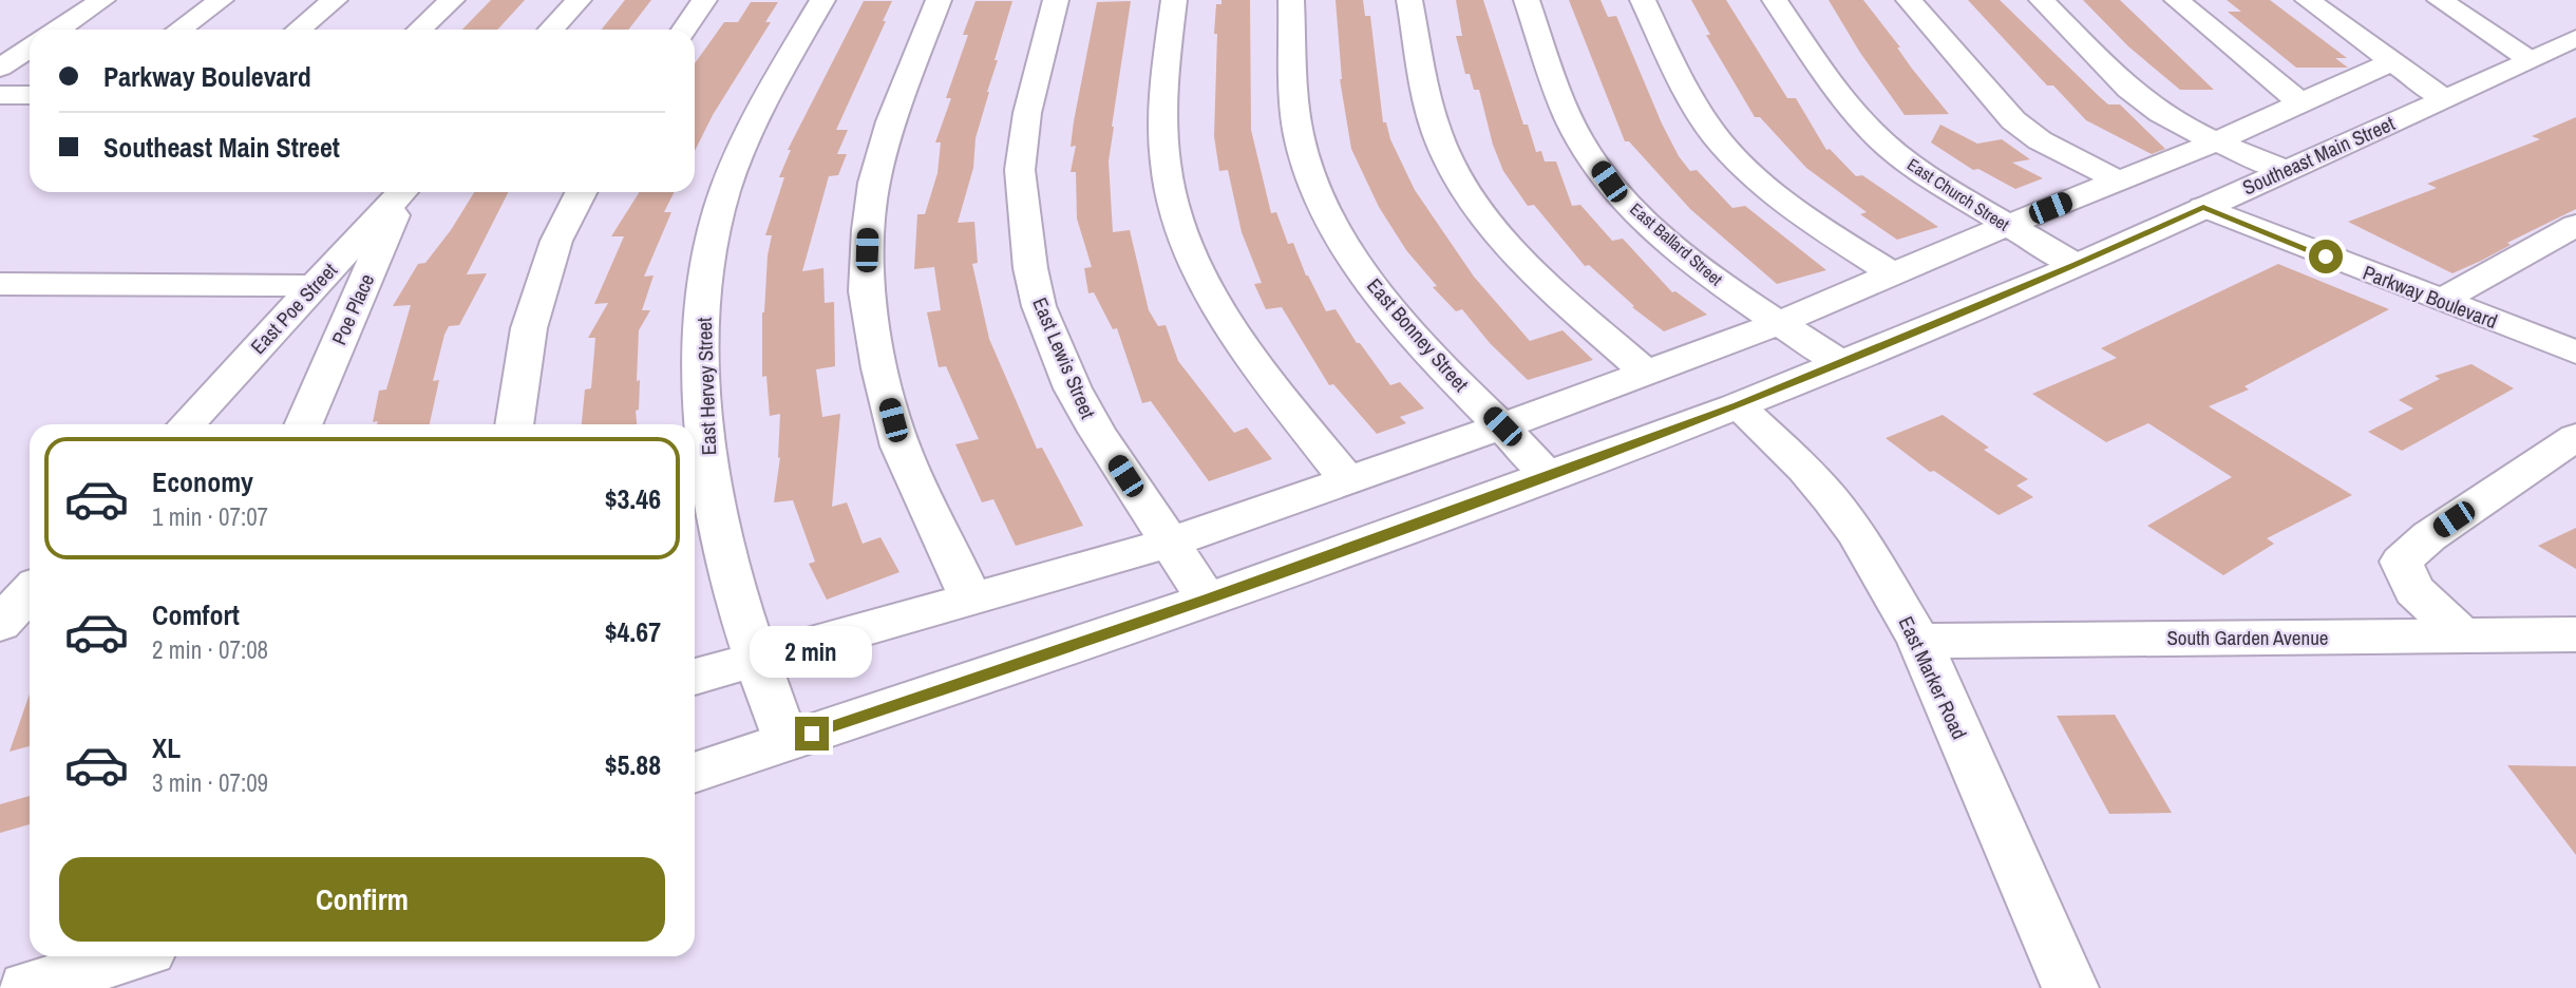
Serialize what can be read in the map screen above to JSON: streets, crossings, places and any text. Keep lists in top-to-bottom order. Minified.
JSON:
{"streets":{"street":["Southeast Main Street","East Church Street","East Ballard Street","Parkway Boulevard","East Poe Street","Poe Place","East Bonney Street","East Lewis Street","East Hervey Street","South Garden Avenue","East Marker Road"]},"crossings":[["Southeast Main Street","East Church Street"],["Southeast Main Street","East Ballard Street"],["Southeast Main Street","Parkway Boulevard"],["Southeast Main Street","East Bonney Street"],["Southeast Main Street","East Lewis Street"],["Southeast Main Street","East Hervey Street"],["Southeast Main Street","East Marker Road"],["South Garden Avenue","East Marker Road"]],"page":{"banner":["Parkway Boulevard","Southeast Main Street"],"list":[{"name":"Economy","note":"1 min · 07:07","value":"$3.46"},{"name":"Comfort","note":"2 min · 07:08","value":"$4.67"},{"name":"XL","note":"3 min · 07:09","value":"$5.88"}],"bubble":"2 min","buttons":"Confirm"}}
